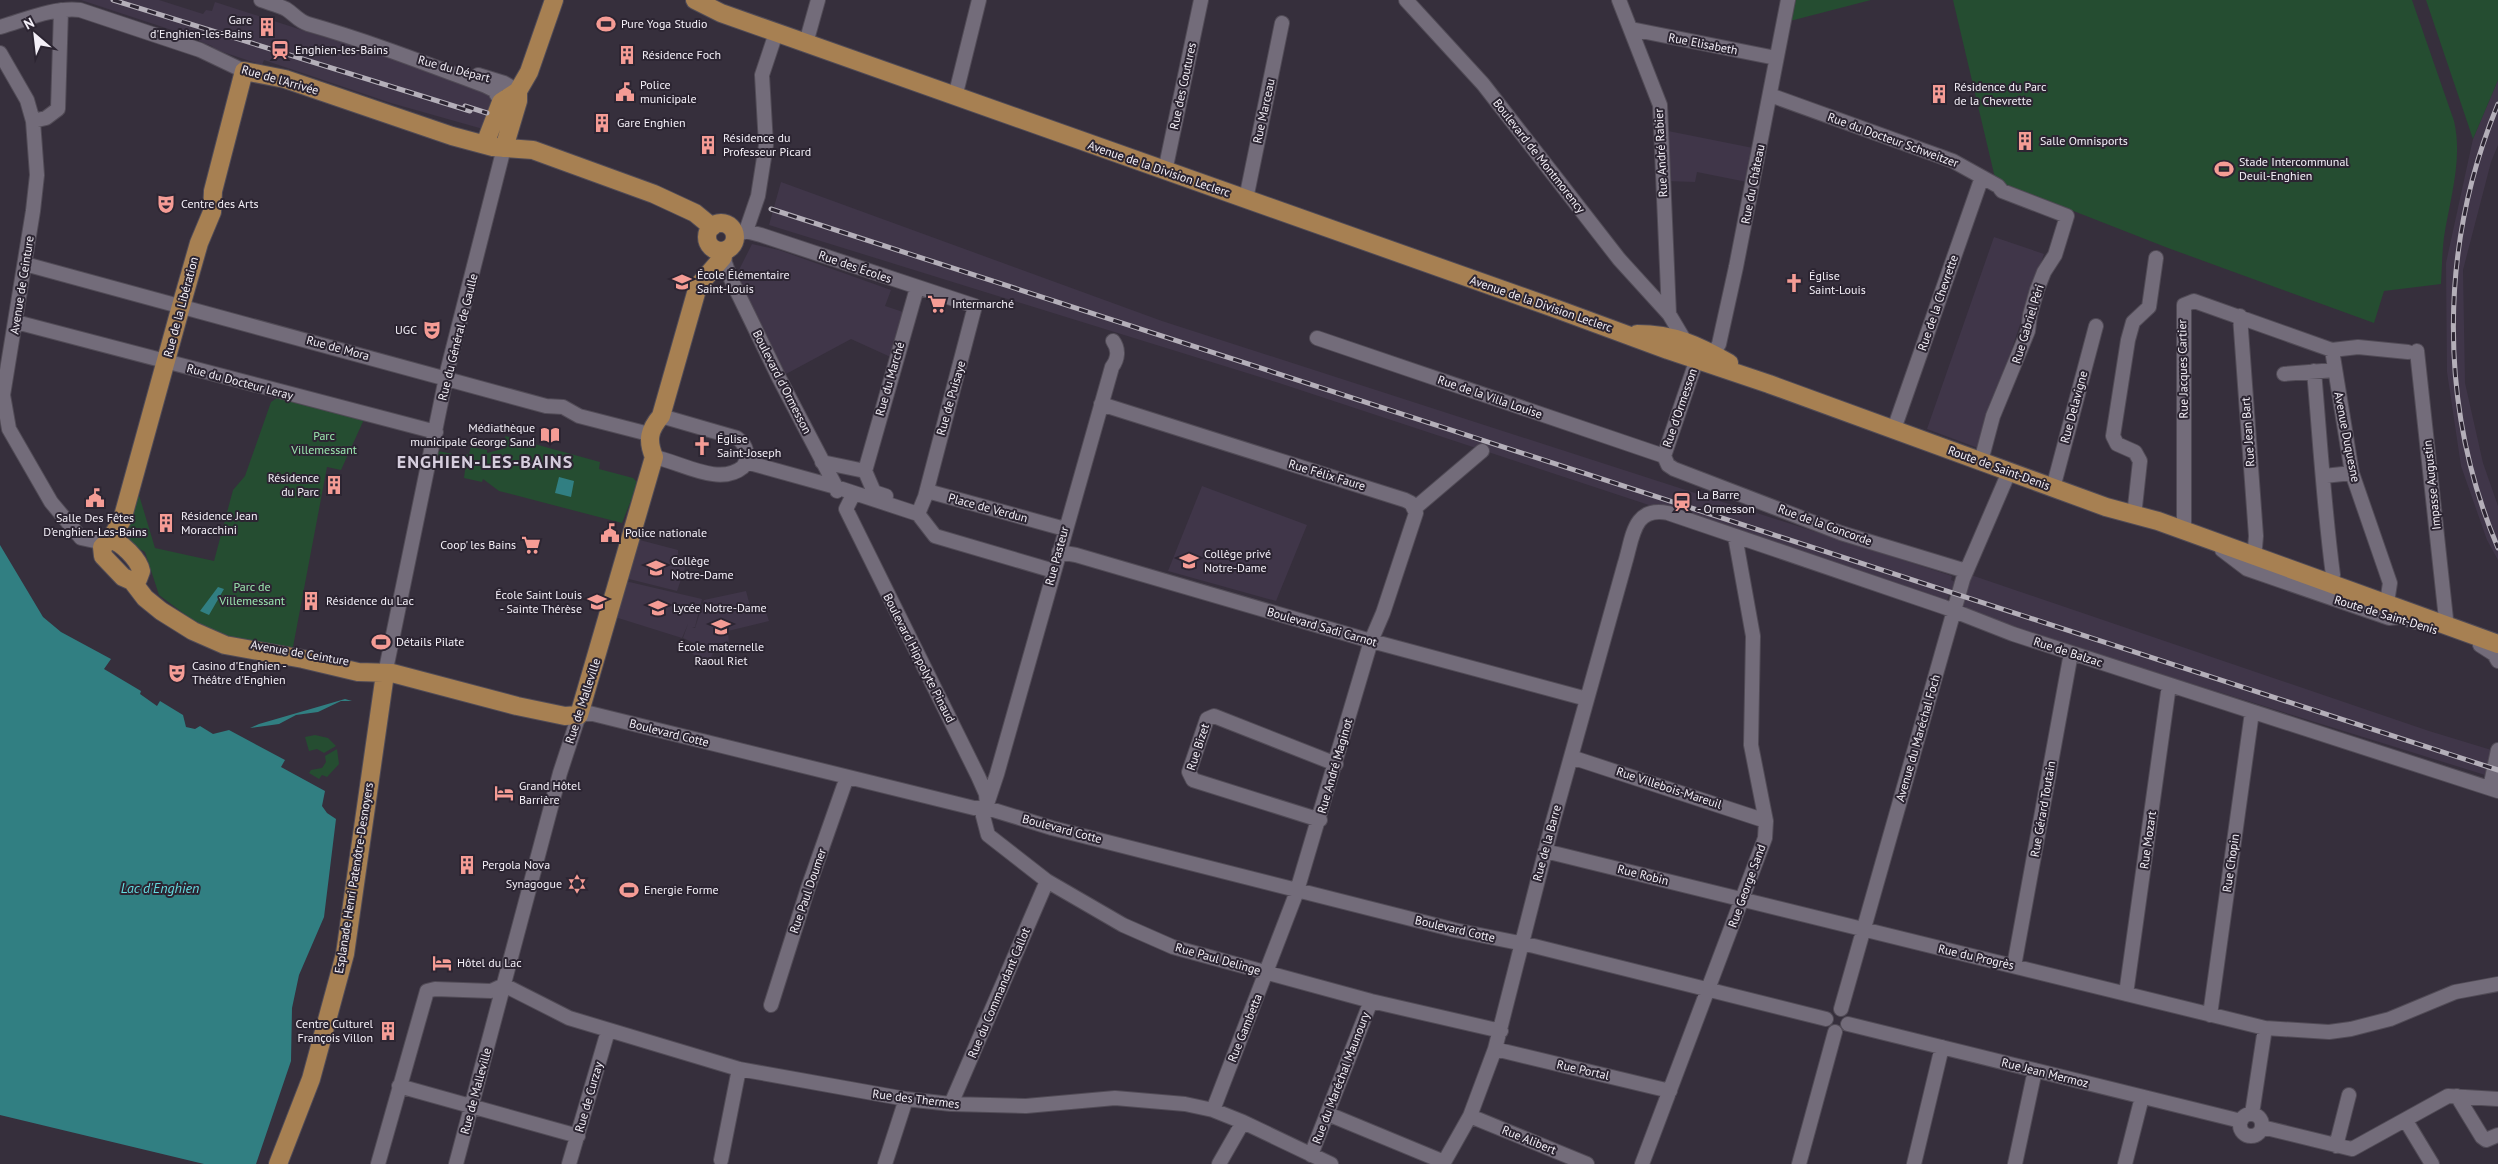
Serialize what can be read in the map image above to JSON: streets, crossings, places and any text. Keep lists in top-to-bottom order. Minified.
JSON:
{"streets":{"main road":["Rue de l'Arrivée","Avenue de la Division Leclerc","Avenue de Ceinture","Rue de la Libération","Rue du Général de Gaulle","Route de Saint-Denis","Rue de Malleville","Boulevard Cotte","Esplanade Henri Patenôtre-Desnoyers"],"street":["Rue Elisabeth","Rue du Départ","Rue des Coutures","Rue Marceau","Rue du Docteur Schweitzer","Rue André Rabier","Boulevard de Montmorency","Rue du Château","Rue des Écoles","Rue de la Chevrette","Rue Gabriel Péri","Rue de Mora","Rue Jacques Cartier","Rue du Marché","Rue du Docteur Leray","Boulevard d'Ormesson","Rue de la Villa Louise","Rue de Puisaye","Rue Delavigne","Rue d'Ormesson","Rue Jean Bart","Avenue Duquesne","Rue Félix Faure","Impasse Augustin","Place de Verdun","Rue de la Concorde","Rue Pasteur","Boulevard Sadi Carnot","Rue de Balzac","Boulevard Hippolyte Pinaud","Avenue du Maréchal Foch","Rue Bizet","Rue André Maginot","Rue Villebois-Mareuil","Rue Gérard Toutain","Rue Mozart","Rue de la Barre","Rue Chopin","Rue Robin","Rue George Sand","Rue Paul Doumer","Rue du Progrès","Rue Paul Delinge","Rue du Commandant Callot","Rue Gambetta","Rue Portal","Rue Jean Mermoz","Rue du Maréchal Maunoury","Rue de Curzay","Rue des Thermes","Rue Alibert"]},"crossings":[["Rue Elisabeth","Rue André Rabier"],["Rue Elisabeth","Rue du Château"],["Rue du Départ","Rue du Général de Gaulle"],["Rue de l'Arrivée","Rue de la Libération"],["Rue de l'Arrivée","Rue du Général de Gaulle"],["Rue des Coutures","Avenue de la Division Leclerc"],["Rue Marceau","Avenue de la Division Leclerc"],["Rue du Docteur Schweitzer","Rue du Château"],["Rue du Docteur Schweitzer","Rue de la Chevrette"],["Rue du Docteur Schweitzer","Rue Gabriel Péri"],["Rue André Rabier","Boulevard de Montmorency"],["Rue André Rabier","Avenue de la Division Leclerc"],["Boulevard de Montmorency","Avenue de la Division Leclerc"],["Boulevard de Montmorency","Rue du Château"],["Boulevard de Montmorency","Rue d'Ormesson"],["Avenue de la Division Leclerc","Rue du Château"],["Avenue de la Division Leclerc","Rue d'Ormesson"],["Avenue de la Division Leclerc","Route de Saint-Denis"],["Rue du Château","Rue d'Ormesson"],["Rue des Écoles","Rue du Marché"],["Rue des Écoles","Boulevard d'Ormesson"],["Rue des Écoles","Rue de Puisaye"],["Avenue de Ceinture","Rue de la Libération"],["Avenue de Ceinture","Rue du Général de Gaulle"],["Avenue de Ceinture","Rue de Mora"],["Avenue de Ceinture","Rue du Docteur Leray"],["Avenue de Ceinture","Boulevard Cotte"],["Avenue de Ceinture","Esplanade Henri Patenôtre-Desnoyers"],["Rue de la Chevrette","Route de Saint-Denis"],["Rue de la Libération","Rue de Mora"],["Rue de la Libération","Rue du Docteur Leray"],["Rue Gabriel Péri","Route de Saint-Denis"],["Rue du Général de Gaulle","Rue de Mora"],["Rue du Général de Gaulle","Rue du Docteur Leray"],["Rue du Général de Gaulle","Boulevard Cotte"],["Rue du Général de Gaulle","Esplanade Henri Patenôtre-Desnoyers"],["Rue de Mora","Rue de Malleville"],["Rue Jacques Cartier","Rue Jean Bart"],["Rue Jacques Cartier","Avenue Duquesne"],["Rue Jacques Cartier","Route de Saint-Denis"],["Rue Jacques Cartier","Impasse Augustin"],["Boulevard d'Ormesson","Boulevard Hippolyte Pinaud"],["Rue de la Villa Louise","Rue d'Ormesson"],["Rue de la Villa Louise","Rue de la Concorde"],["Rue de Puisaye","Place de Verdun"],["Rue Delavigne","Route de Saint-Denis"],["Rue d'Ormesson","Rue de la Concorde"],["Rue Jean Bart","Route de Saint-Denis"],["Avenue Duquesne","Route de Saint-Denis"],["Avenue Duquesne","Impasse Augustin"],["Route de Saint-Denis","Impasse Augustin"],["Route de Saint-Denis","Avenue du Maréchal Foch"],["Rue Félix Faure","Rue Pasteur"],["Place de Verdun","Rue Pasteur"],["Rue de la Concorde","Avenue du Maréchal Foch"],["Rue Pasteur","Boulevard Sadi Carnot"],["Rue Pasteur","Boulevard Hippolyte Pinaud"],["Rue Pasteur","Boulevard Cotte"],["Rue Pasteur","Rue Paul Delinge"],["Boulevard Sadi Carnot","Rue André Maginot"],["Boulevard Sadi Carnot","Rue de la Barre"],["Rue de Balzac","Avenue du Maréchal Foch"],["Rue de Balzac","Rue Gérard Toutain"],["Rue de Balzac","Rue Mozart"],["Rue de Balzac","Rue de la Barre"],["Rue de Balzac","Rue Chopin"],["Rue de Balzac","Rue George Sand"],["Boulevard Hippolyte Pinaud","Boulevard Cotte"],["Boulevard Hippolyte Pinaud","Rue Paul Delinge"],["Rue de Malleville","Boulevard Cotte"],["Rue de Malleville","Rue des Thermes"],["Boulevard Cotte","Rue André Maginot"],["Boulevard Cotte","Rue de la Barre"],["Boulevard Cotte","Esplanade Henri Patenôtre-Desnoyers"],["Boulevard Cotte","Rue George Sand"],["Boulevard Cotte","Rue Paul Doumer"],["Boulevard Cotte","Rue Paul Delinge"],["Boulevard Cotte","Rue Gambetta"],["Avenue du Maréchal Foch","Rue du Progrès"],["Avenue du Maréchal Foch","Rue Jean Mermoz"],["Rue Bizet","Rue André Maginot"],["Rue André Maginot","Rue Gambetta"],["Rue Villebois-Mareuil","Rue de la Barre"],["Rue Villebois-Mareuil","Rue George Sand"],["Rue Gérard Toutain","Rue du Progrès"],["Rue Mozart","Rue du Progrès"],["Rue de la Barre","Rue Robin"],["Rue de la Barre","Rue Paul Delinge"],["Rue de la Barre","Rue Portal"],["Rue de la Barre","Rue Alibert"],["Rue Chopin","Rue du Progrès"],["Rue Robin","Rue George Sand"],["Rue Robin","Rue du Progrès"],["Rue George Sand","Rue du Progrès"],["Rue George Sand","Rue Portal"],["Rue Paul Delinge","Rue du Commandant Callot"],["Rue Paul Delinge","Rue Gambetta"],["Rue Paul Delinge","Rue du Maréchal Maunoury"],["Rue du Commandant Callot","Rue des Thermes"],["Rue Gambetta","Rue des Thermes"],["Rue du Maréchal Maunoury","Rue des Thermes"],["Rue de Curzay","Rue des Thermes"]],"districts":["ENGHIEN-LES-BAINS"],"water":["Lac d'Enghien"],"parks":["Parc Villemessant","Parc de Villemessant"],"places":{"sports":["Pure Yoga Studio","Stade Intercommunal Deuil-Enghien","Détails Pilate","Energie Forme"],"building":["Gare d'Enghien-les-Bains","Résidence Foch","Résidence du Parc de la Chevrette","Gare Enghien","Salle Omnisports","Résidence du Professeur Picard","Résidence du Parc","Résidence Jean Moracchini","Résidence du Lac","Pergola Nova","Centre Culturel François Villon"],"station":["Enghien-les-Bains","La Barre - Ormesson"],"public building":["Police municipale","Salle Des Fêtes D'enghien-Les-Bains","Police nationale"],"theatre":["Centre des Arts","UGC","Casino d'Enghien - Théâtre d'Enghien"],"school or university":["École Élémentaire Saint-Louis","Collège privé Notre-Dame","Collège Notre-Dame","École Saint Louis - Sainte Thérèse","Lycée Notre-Dame","École maternelle Raoul Riet"],"church":["Église Saint-Louis","Église Saint-Joseph"],"supermarket":["Intermarché","Coop' les Bains"],"library":["Médiathèque municipale George Sand"],"hotel":["Grand Hôtel Barrière","Hôtel du Lac"],"synagogue":["Synagogue"]},"north":"top left"}
